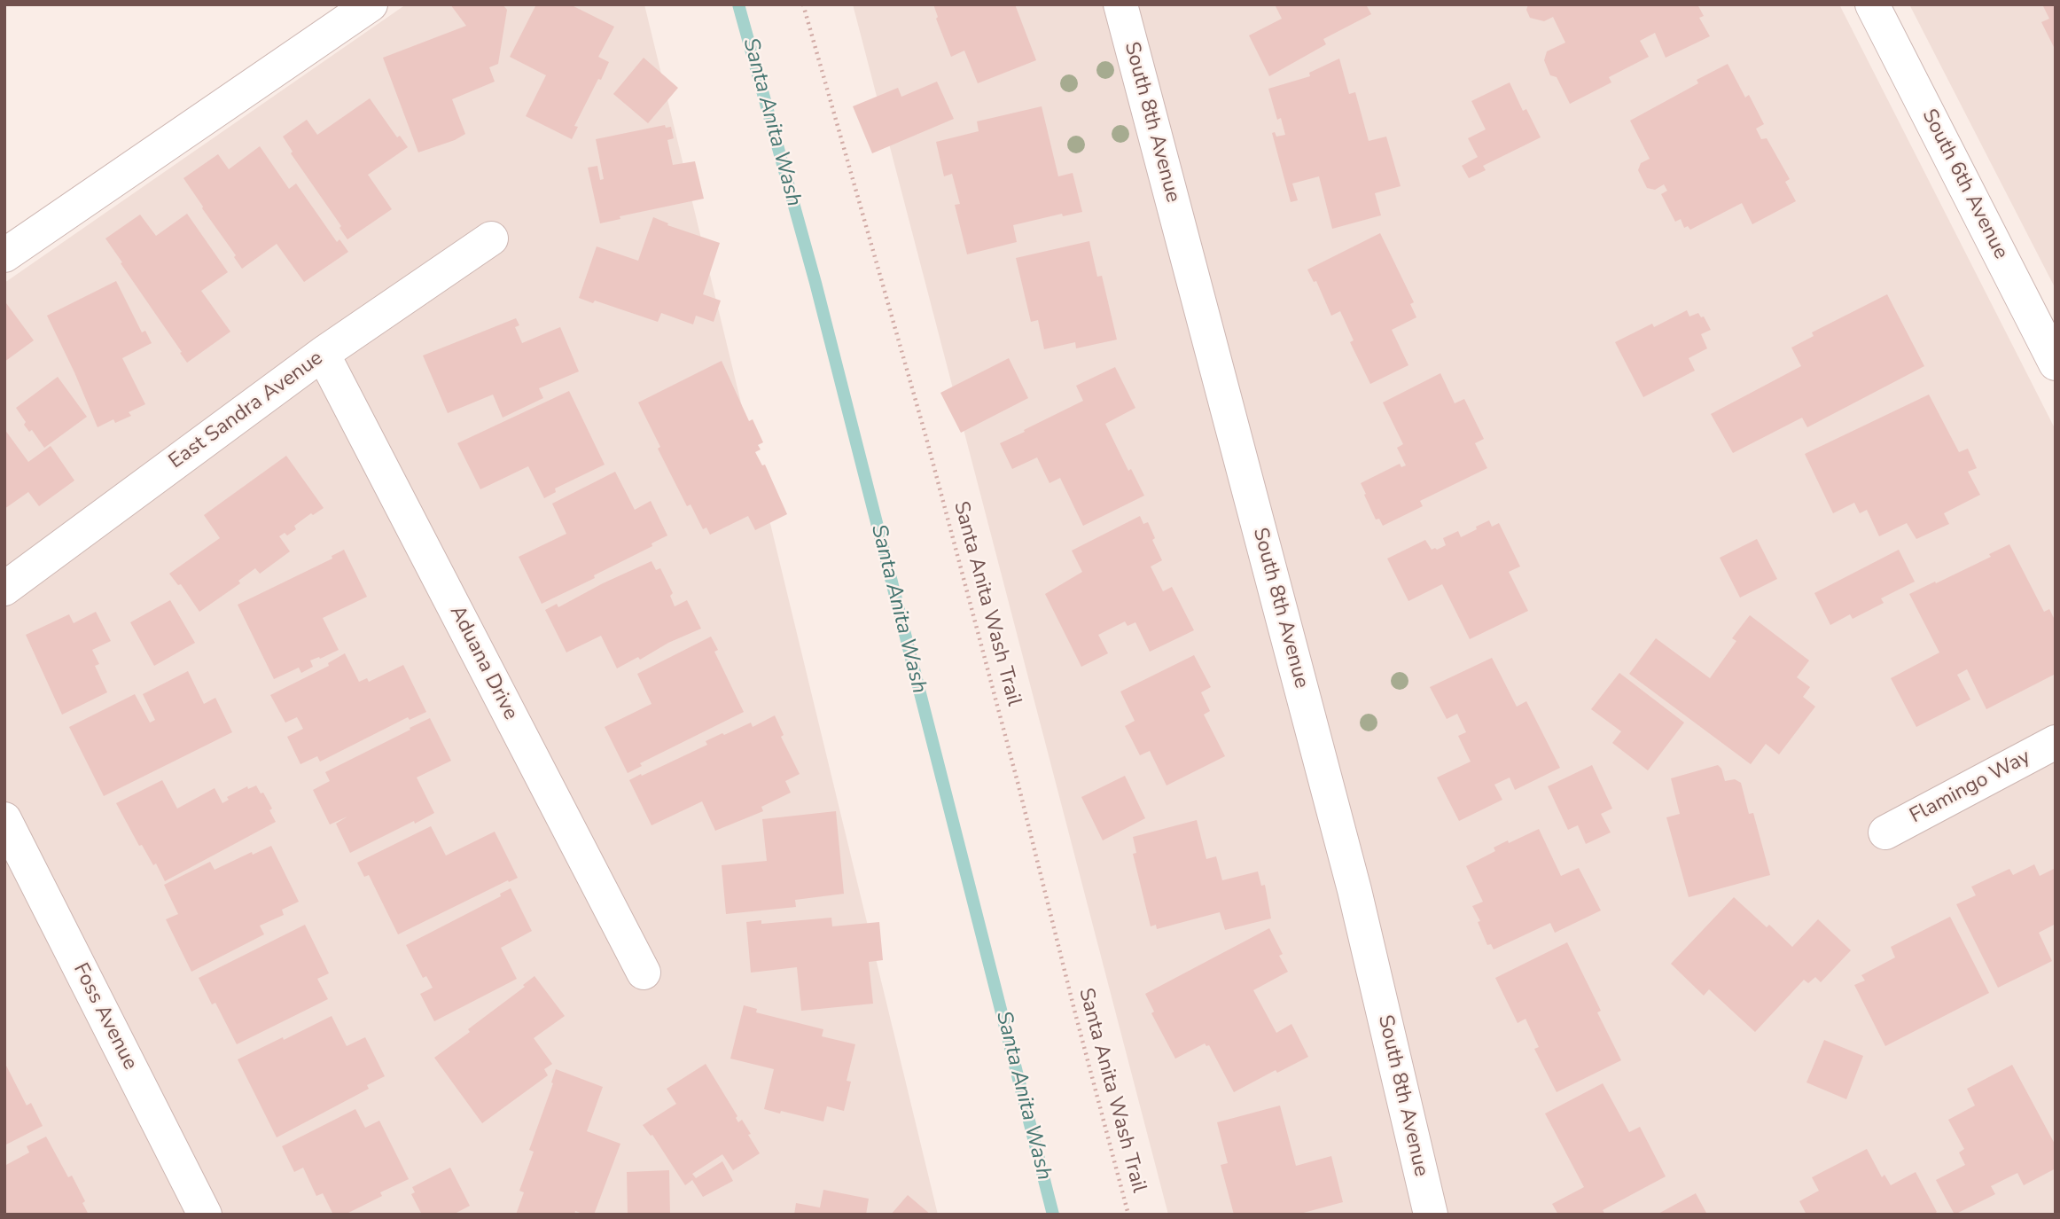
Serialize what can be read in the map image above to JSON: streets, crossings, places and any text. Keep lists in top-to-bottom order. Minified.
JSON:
{"streets":{"street":["South 8th Avenue","South 6th Avenue","East Sandra Avenue","Aduana Drive","Flamingo Way","Foss Avenue"],"path":["Santa Anita Wash Trail"]},"crossings":[["East Sandra Avenue","Aduana Drive"]],"water":["Santa Anita Wash"]}
